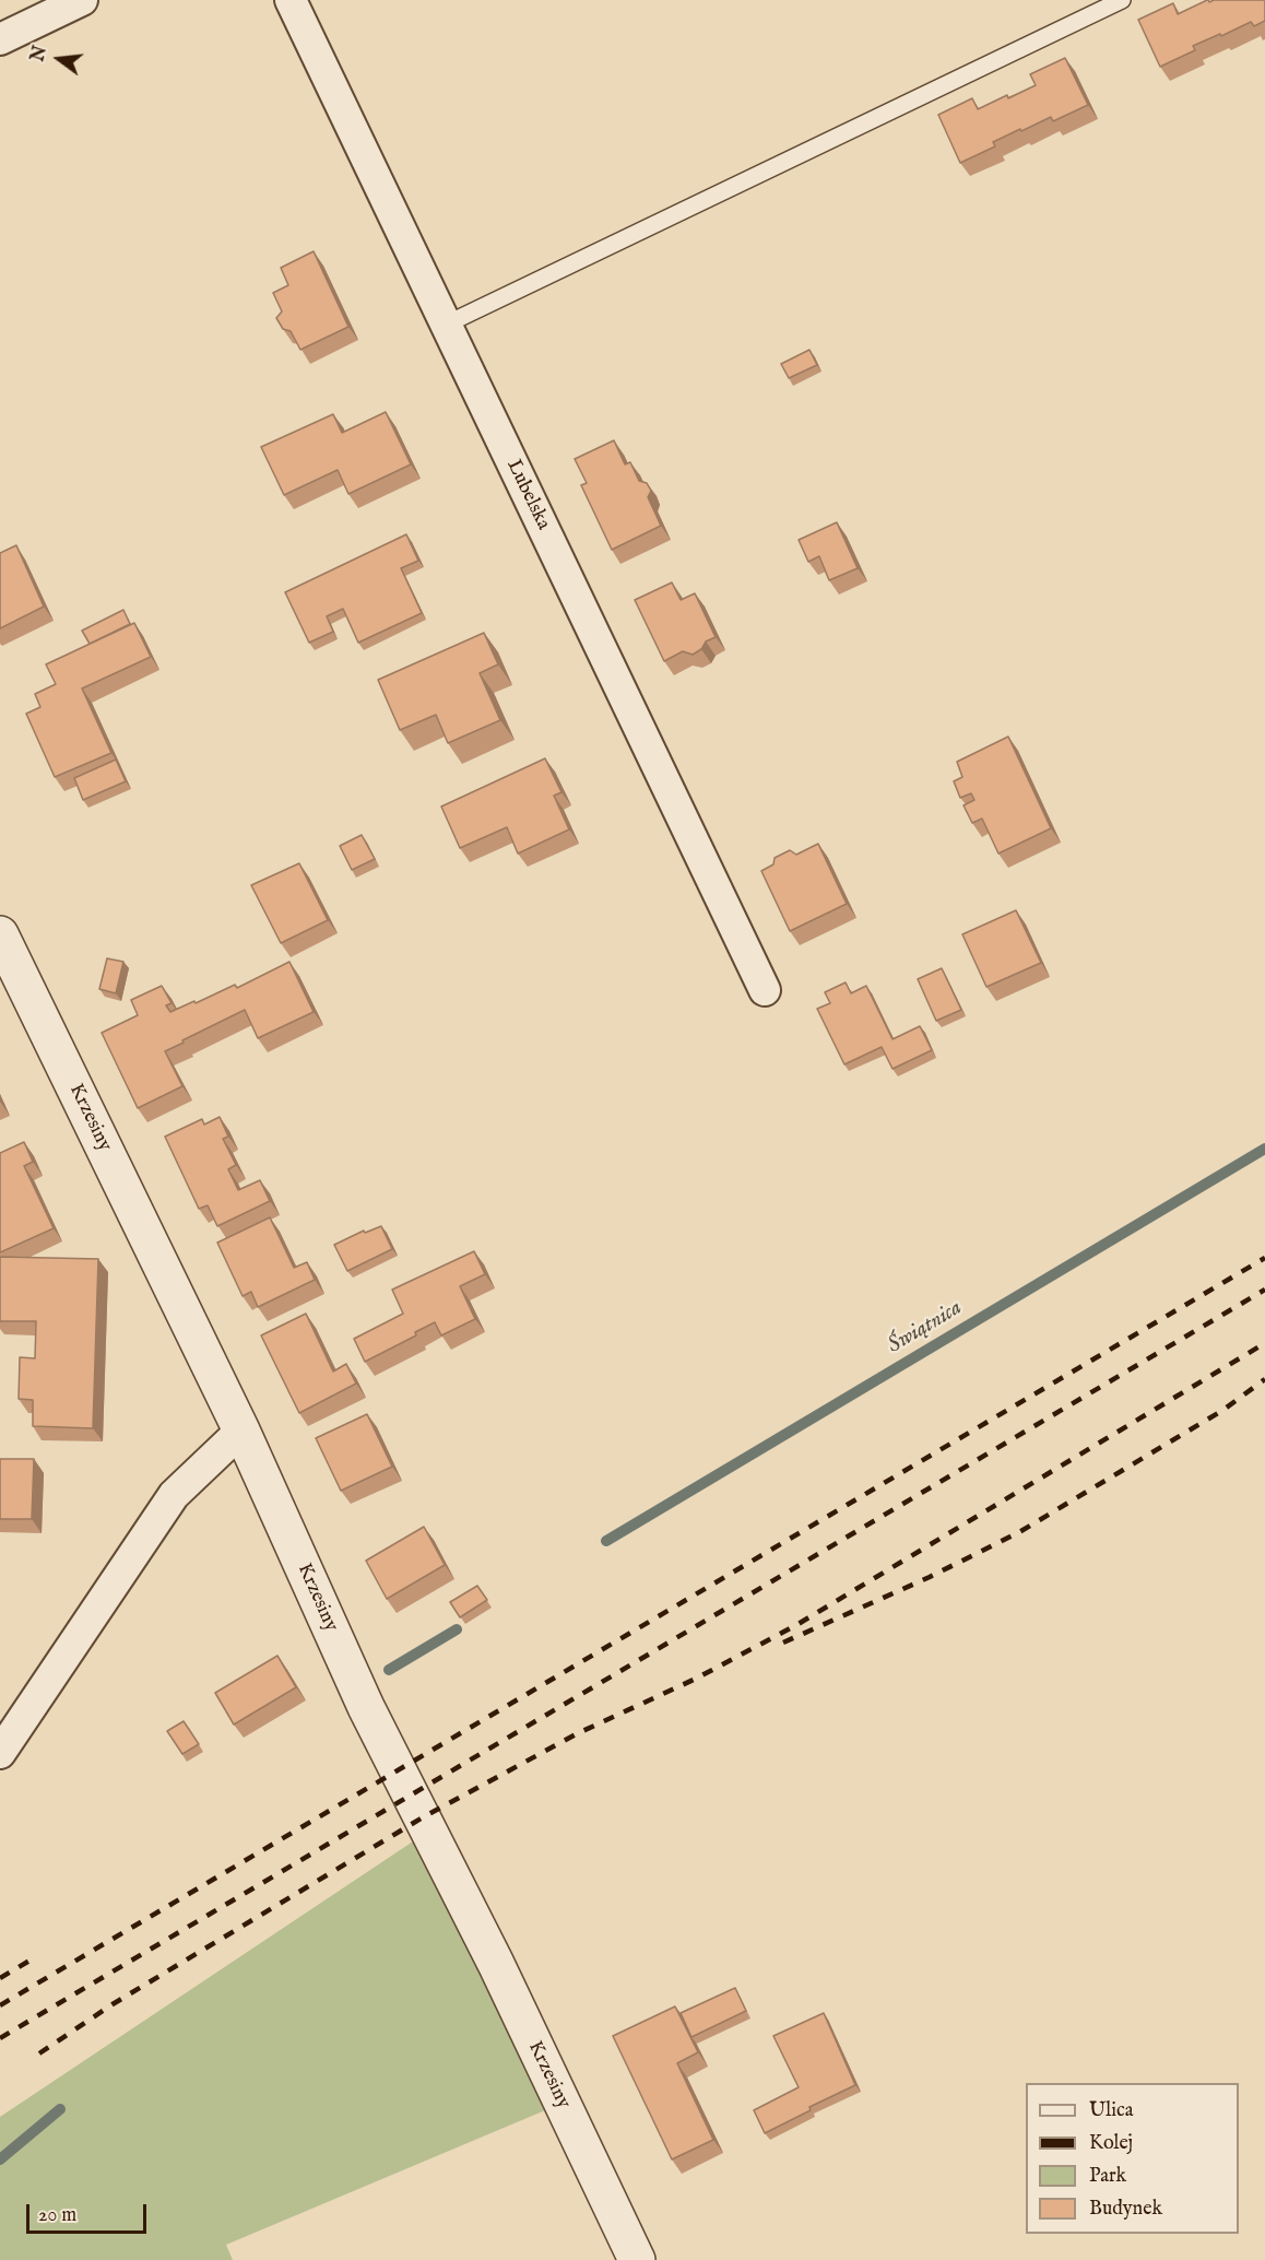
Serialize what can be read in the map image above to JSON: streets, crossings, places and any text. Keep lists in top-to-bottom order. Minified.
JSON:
{"streets":{"street":["Lubelska","Krzesiny"]},"water":["Świątnica"],"legend":["Ulica","Kolej","Park","Budynek"],"scale_bar":"20 m","north":"left"}
